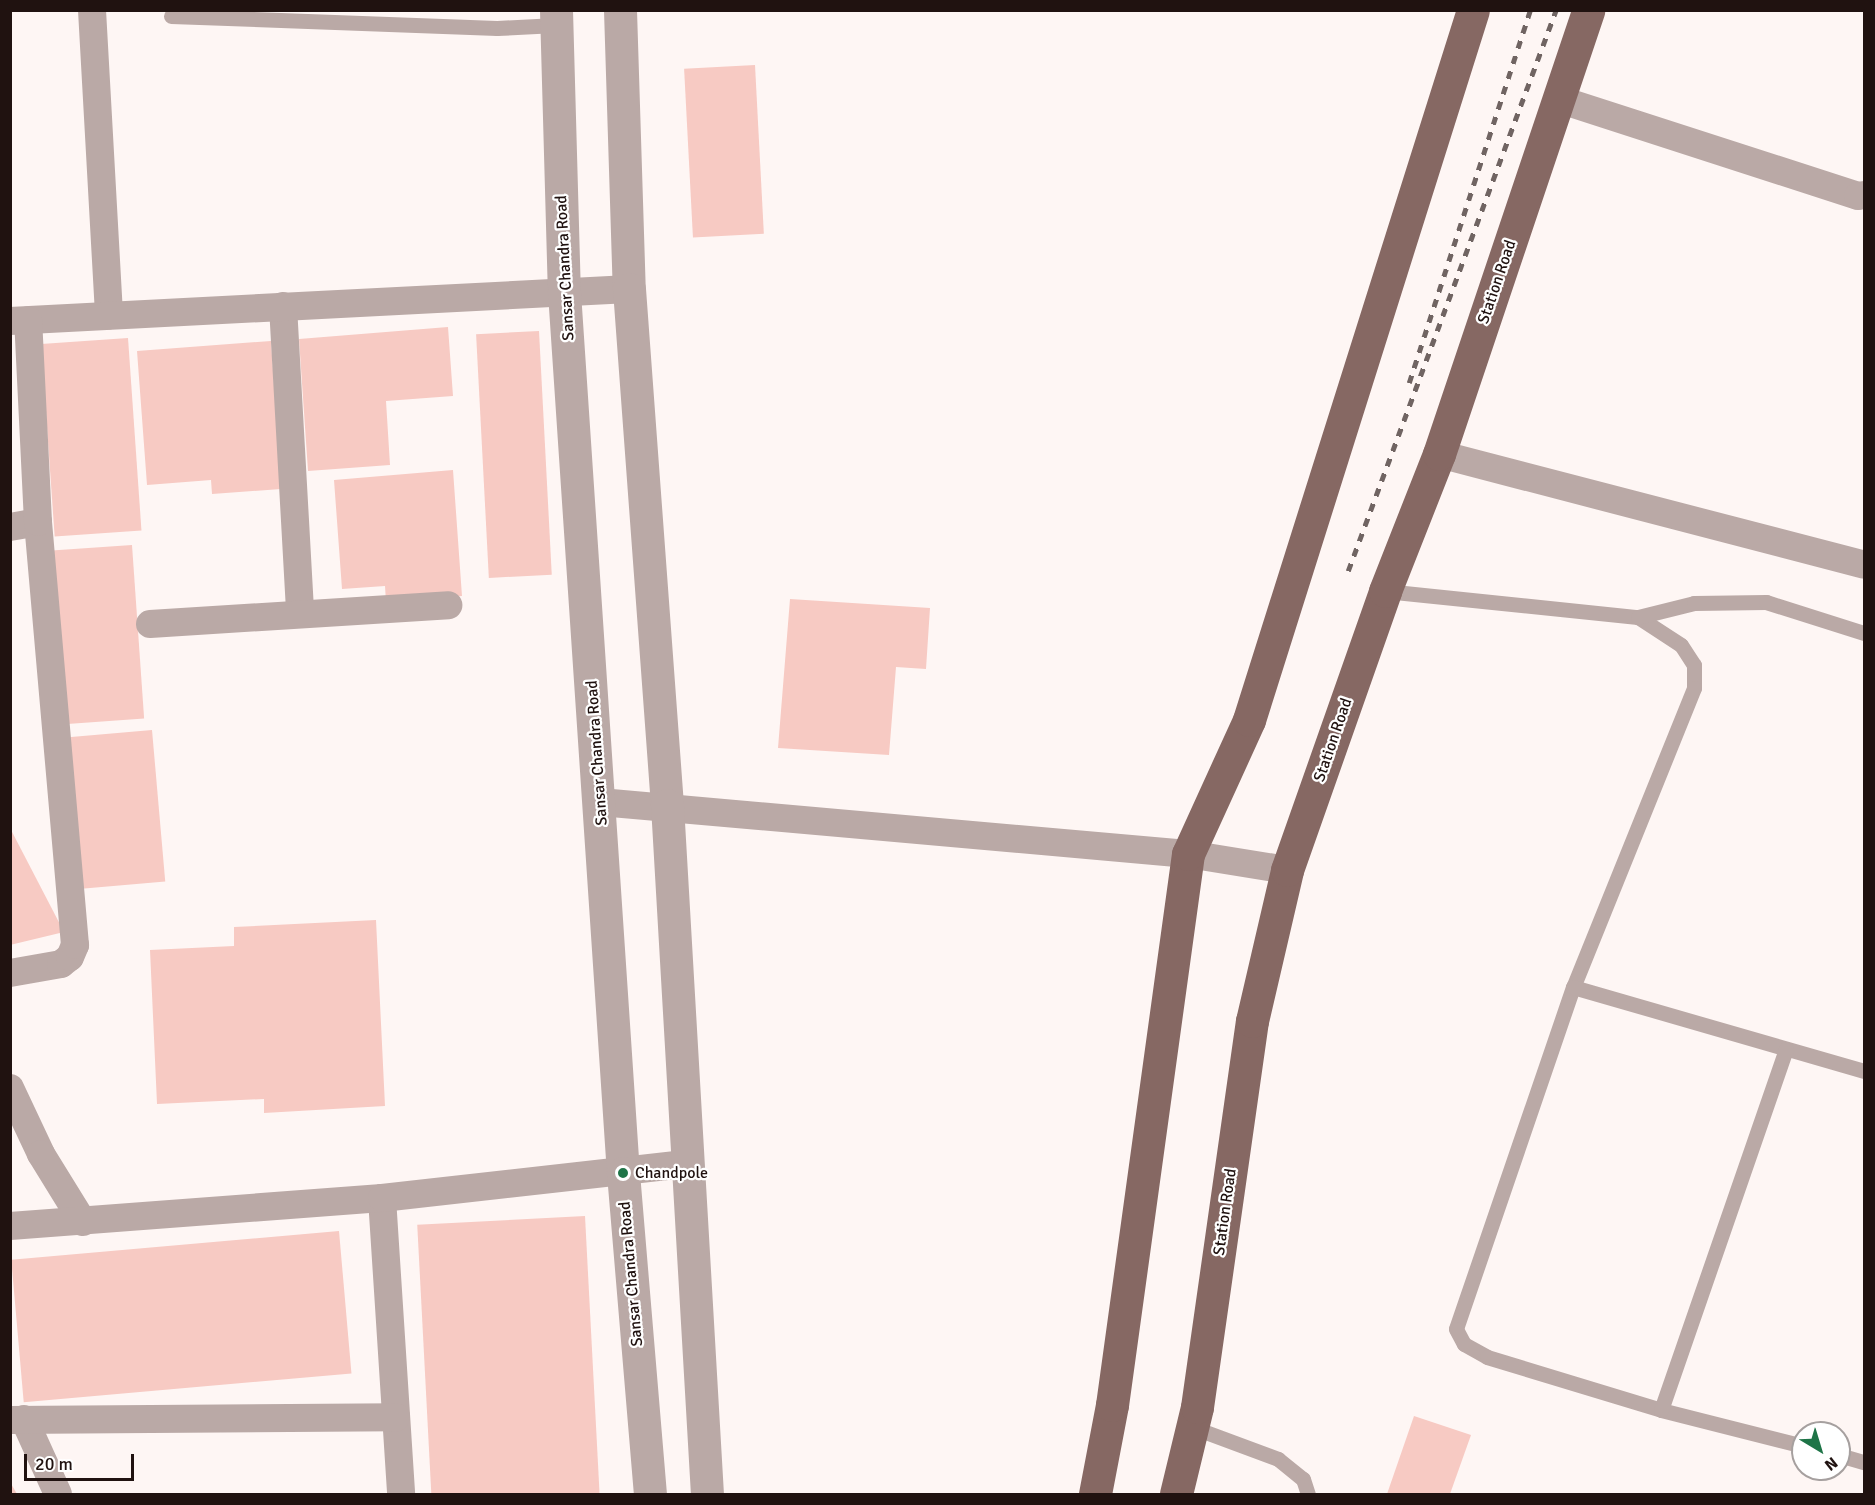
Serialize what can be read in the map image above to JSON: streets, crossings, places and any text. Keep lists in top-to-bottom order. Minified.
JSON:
{"streets":{"main road":["Station Road"],"street":["Sansar Chandra Road"]},"places":["Chandpole"],"scale_bar":"20 m","north":"bottom right"}
